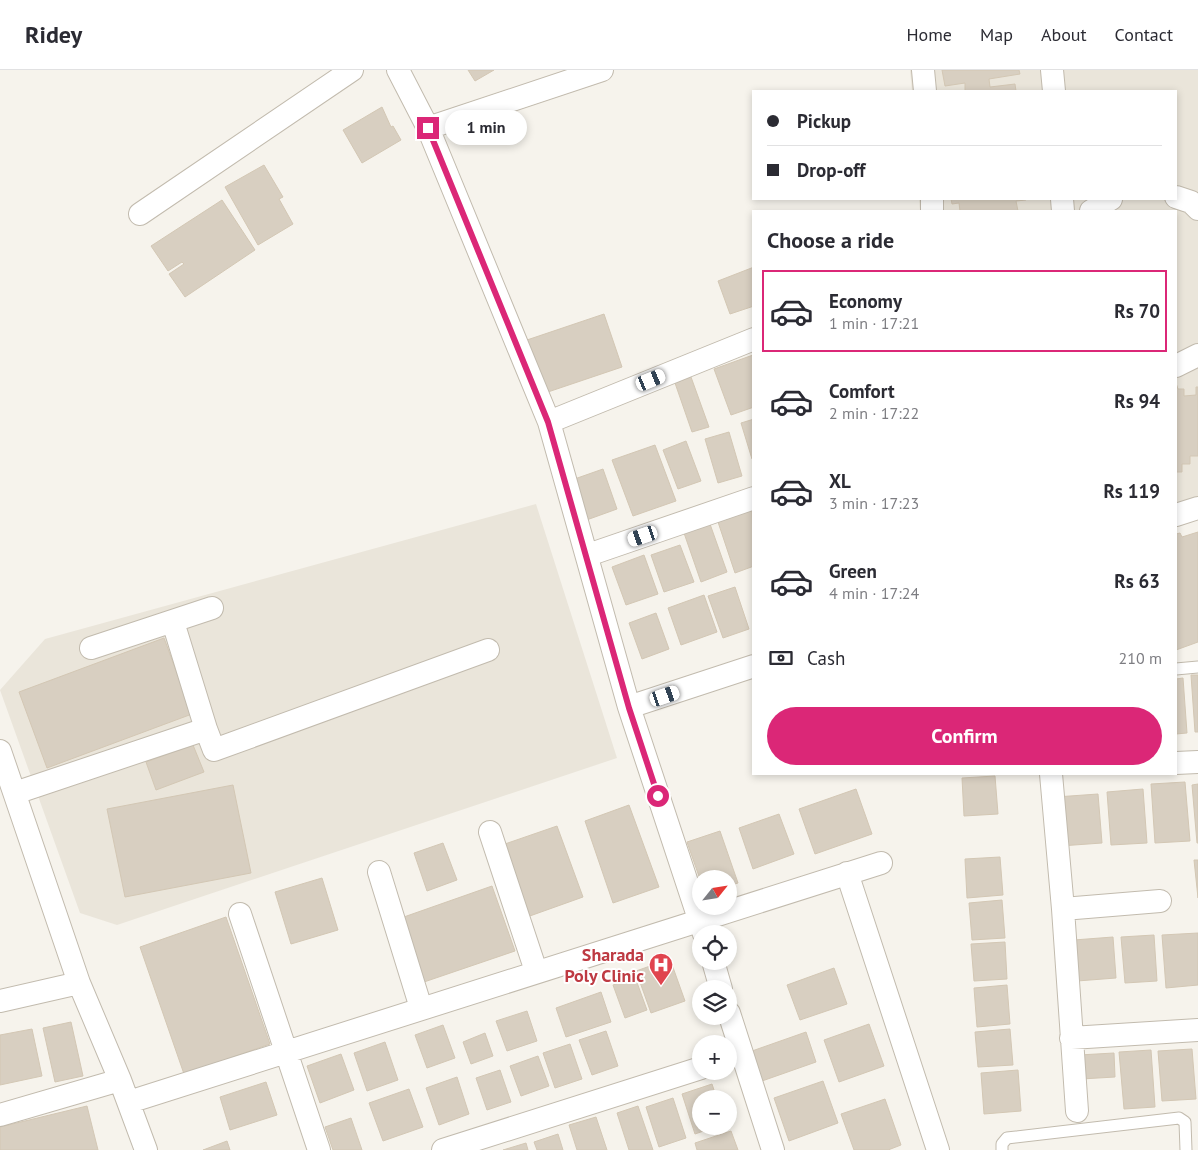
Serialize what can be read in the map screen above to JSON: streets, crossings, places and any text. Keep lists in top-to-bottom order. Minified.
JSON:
{"places":{"hospital":["Sharada Poly Clinic"]},"north":"top right","page":{"header":"Ridey","nav":["Home","Map","About","Contact"],"banner":["Pickup","Drop-off"],"bubble":"1 min","heading":"Choose a ride","list":[{"name":"Economy","note":"1 min · 17:21","value":"Rs 70"},{"name":"Comfort","note":"2 min · 17:22","value":"Rs 94"},{"name":"XL","note":"3 min · 17:23","value":"Rs 119"},{"name":"Green","note":"4 min · 17:24","value":"Rs 63"}],"pay":["Cash","210 m"],"buttons":"Confirm","map_buttons":["+","−"]}}
